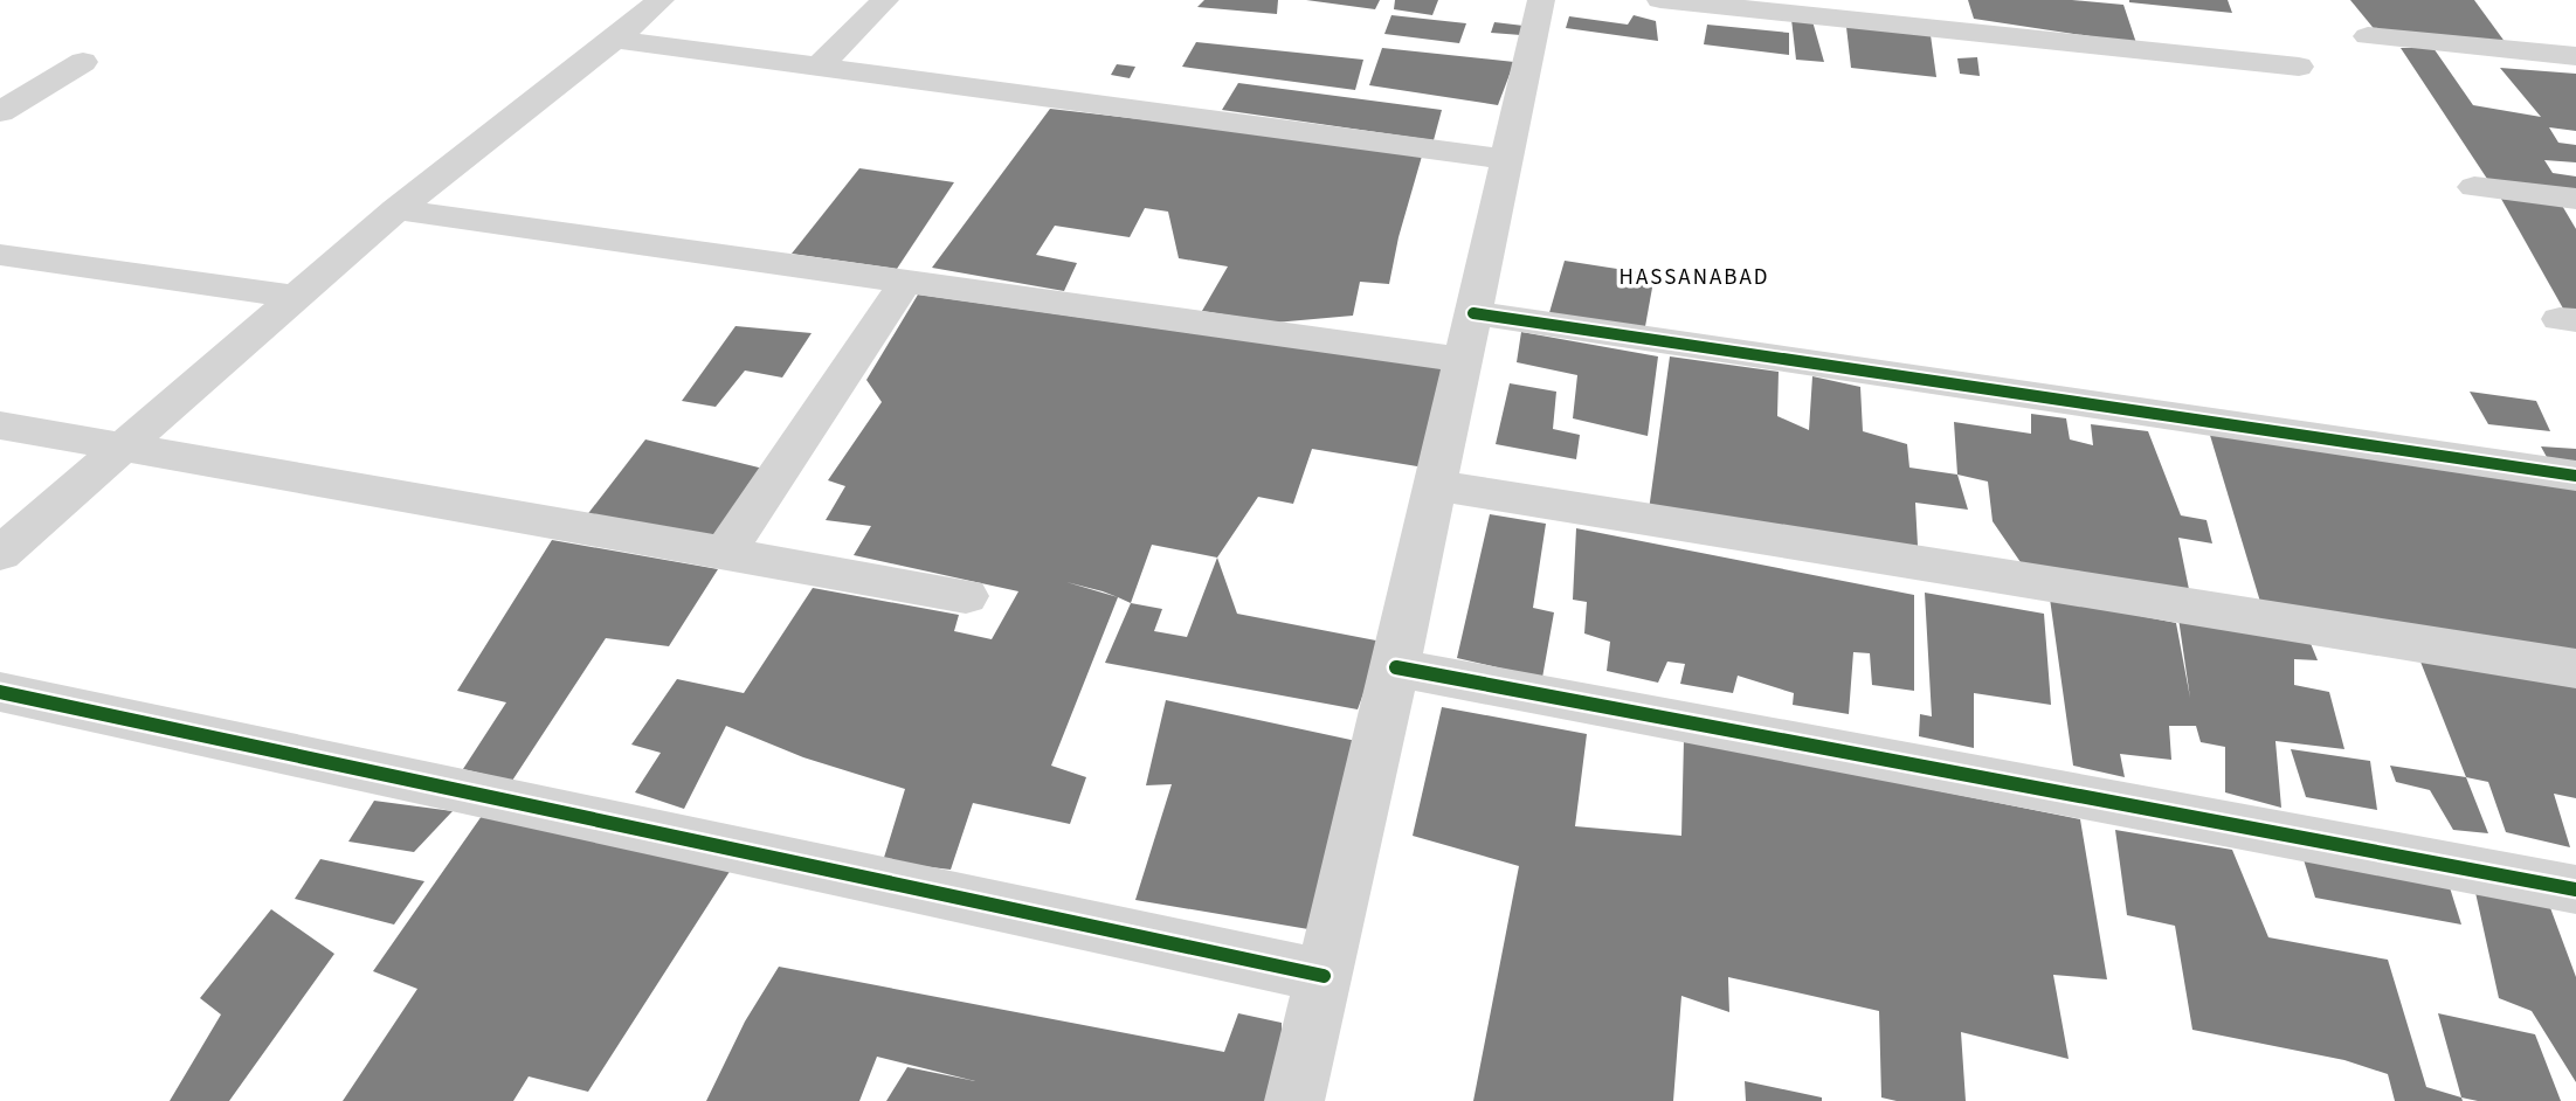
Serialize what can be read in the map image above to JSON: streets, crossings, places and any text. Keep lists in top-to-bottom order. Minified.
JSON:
{"districts":["HASSANABAD"]}
